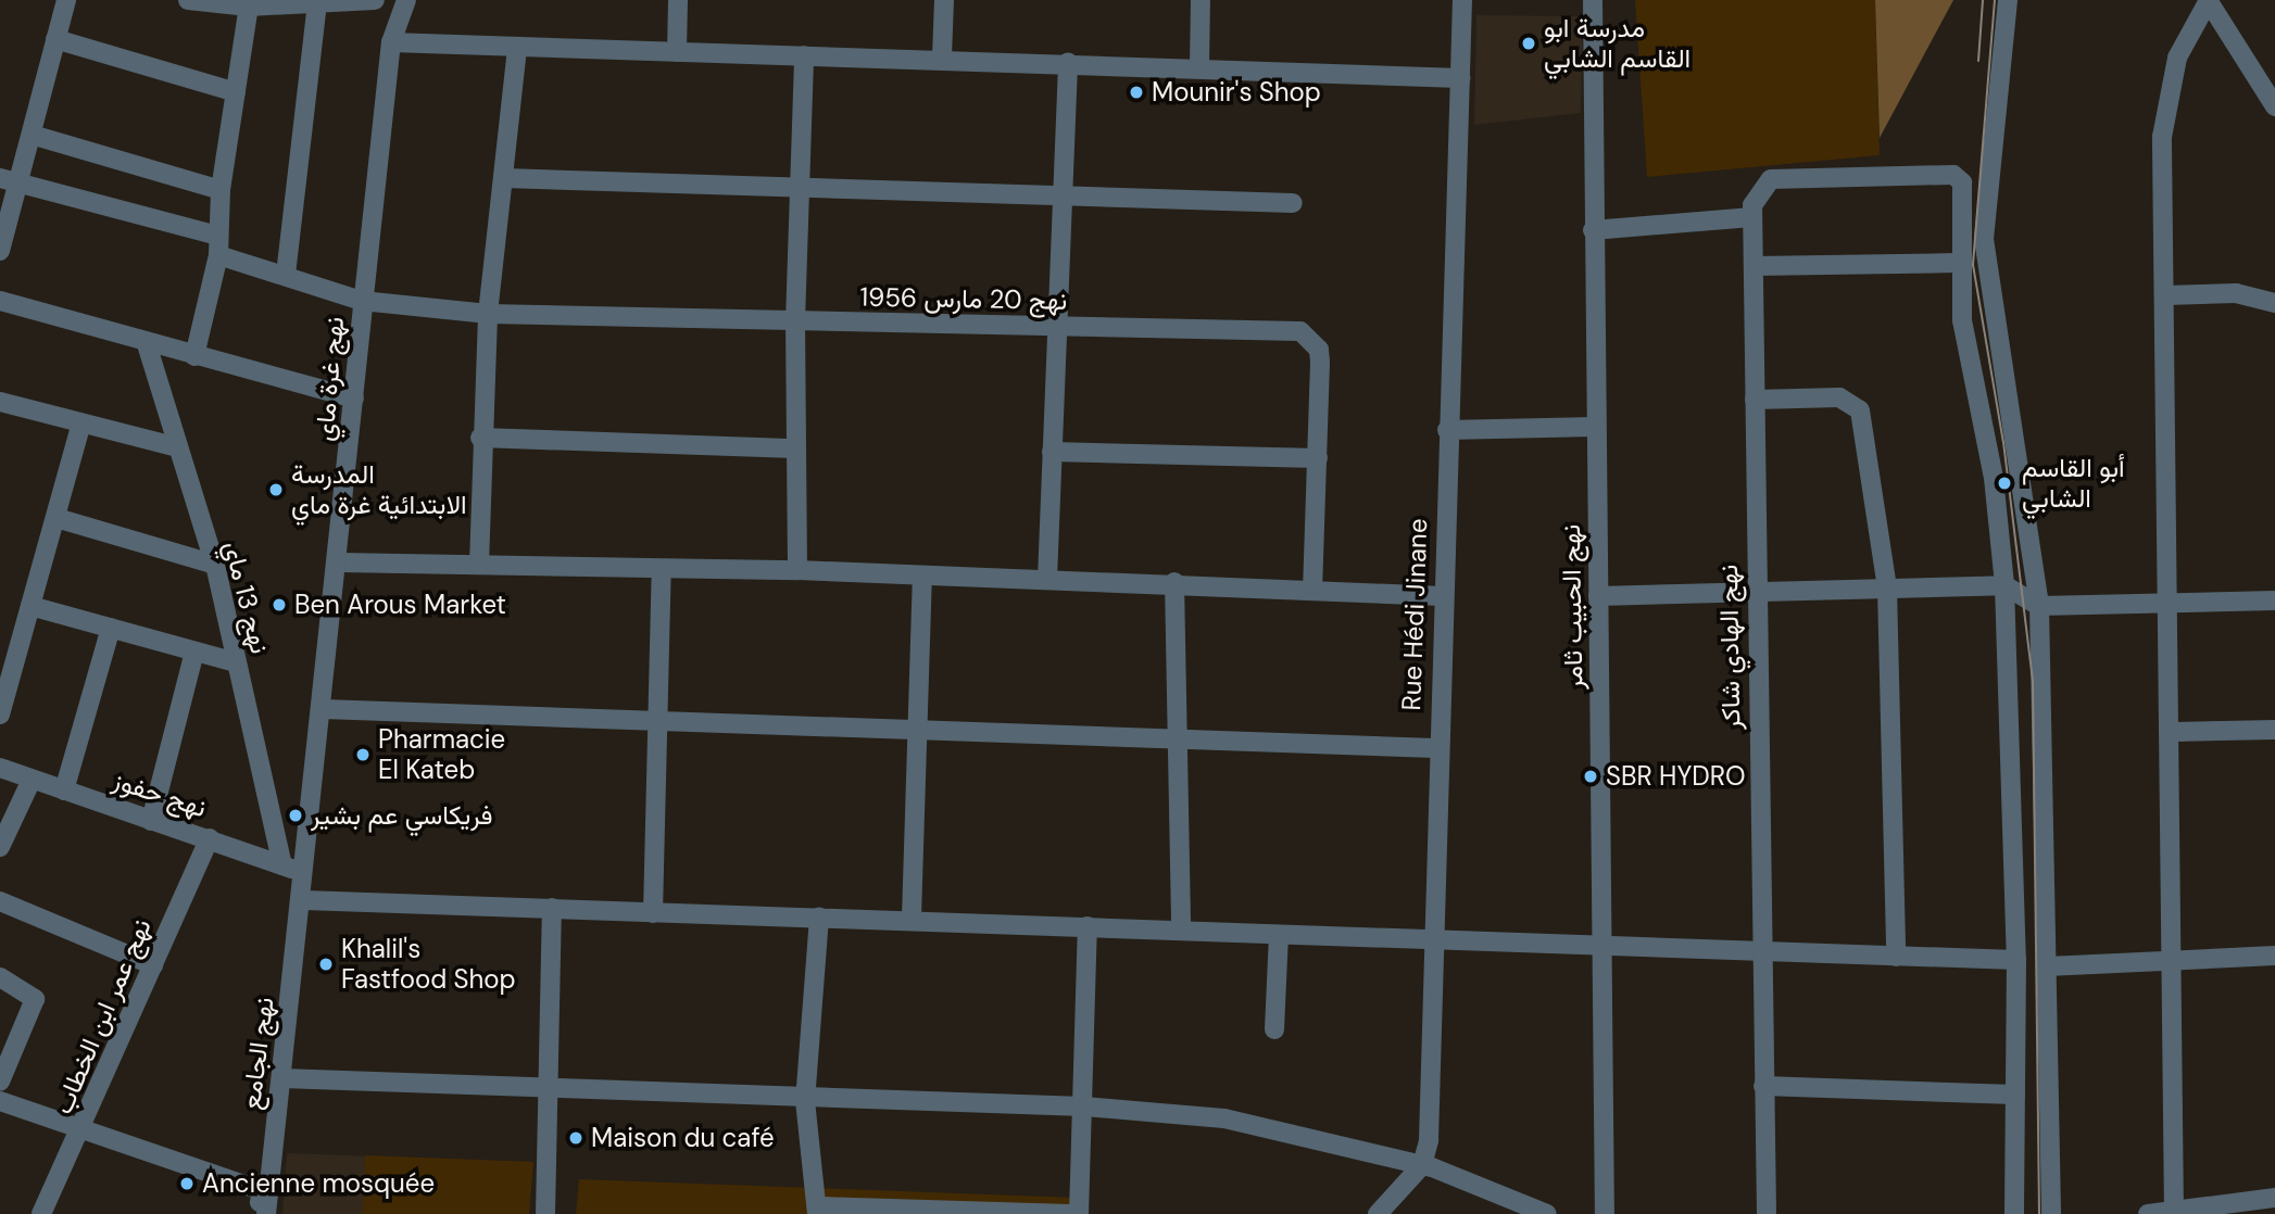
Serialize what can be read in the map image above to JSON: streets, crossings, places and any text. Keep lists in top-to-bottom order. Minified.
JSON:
{"streets":{"street":["نهج 20 مارس 1956","نهج غرة ماي","نهج 13 ماي","نهج الحبيب ثامر","Rue Hédi Jinane","نهج الهادي شاكر","نهج حفوز","نهج عمر ابن الخطاب","نهج الجامع"]},"crossings":[["نهج 20 مارس 1956","نهج غرة ماي"],["نهج غرة ماي","نهج حفوز"],["نهج غرة ماي","نهج الجامع"],["نهج 13 ماي","نهج حفوز"],["نهج حفوز","نهج عمر ابن الخطاب"]],"places":["مدرسة ابو القاسم الشابي","Mounir's Shop","أبو القاسم الشابي","المدرسة الابتدائية غرة ماي","Ben Arous Market","Pharmacie El Kateb","SBR HYDRO","فريكاسي عم بشير","Khalil's Fastfood Shop","Maison du café","Ancienne mosquée"]}
